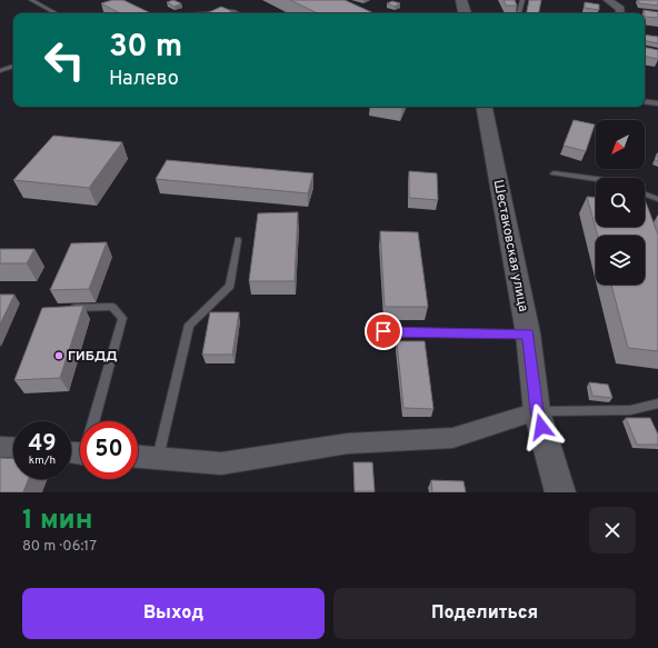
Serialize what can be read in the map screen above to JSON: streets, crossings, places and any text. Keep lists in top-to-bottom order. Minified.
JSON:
{"streets":{"main road":["Шестаковская улица"]},"places":["ГИБДД"],"north":"bottom left","page":{"turn":["30 m","Налево"],"speed":"49 km/h","limit":"50","heading":["1 мин","80 m · 06:17"],"buttons":["Выход","Поделиться"]}}
